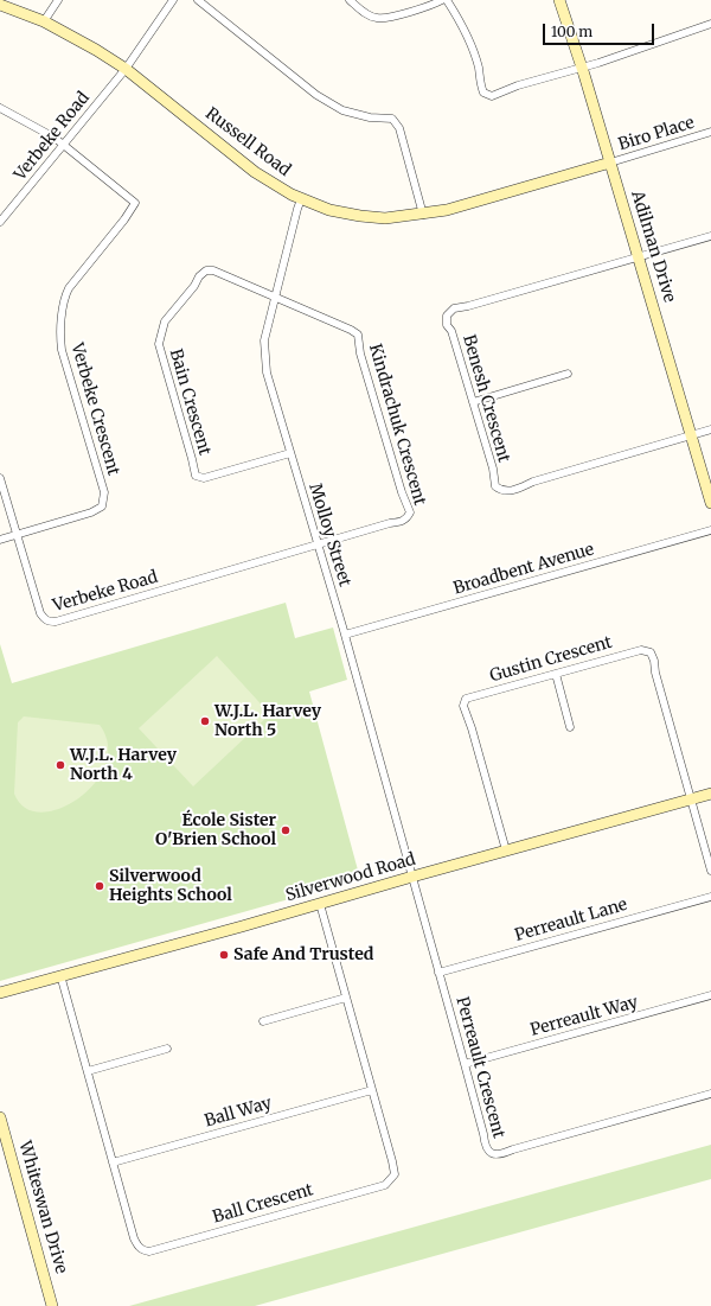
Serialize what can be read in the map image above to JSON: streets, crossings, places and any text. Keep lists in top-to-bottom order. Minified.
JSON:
{"streets":{"street":["Biro Place","Verbeke Road","Russell Road","Adilman Drive","Benesh Crescent","Bain Crescent","Verbeke Crescent","Kindrachuk Crescent","Molloy Street","Broadbent Avenue","Gustin Crescent","Silverwood Road","Perreault Lane","Perreault Way","Perreault Crescent","Ball Way","Ball Crescent","Whiteswan Drive"]},"crossings":[["Biro Place","Russell Road"],["Biro Place","Adilman Drive"],["Verbeke Road","Russell Road"],["Verbeke Road","Verbeke Crescent"],["Verbeke Road","Kindrachuk Crescent"],["Verbeke Road","Molloy Street"],["Russell Road","Adilman Drive"],["Russell Road","Molloy Street"],["Adilman Drive","Benesh Crescent"],["Bain Crescent","Kindrachuk Crescent"],["Bain Crescent","Molloy Street"],["Kindrachuk Crescent","Molloy Street"],["Molloy Street","Broadbent Avenue"],["Molloy Street","Silverwood Road"],["Molloy Street","Perreault Crescent"],["Gustin Crescent","Silverwood Road"],["Silverwood Road","Perreault Crescent"],["Silverwood Road","Ball Crescent"],["Perreault Lane","Perreault Crescent"],["Perreault Way","Perreault Crescent"],["Ball Way","Ball Crescent"]],"places":["W.J.L. Harvey North 5","W.J.L. Harvey North 4","École Sister O'Brien School","Silverwood Heights School","Safe And Trusted"],"scale_bar":"100 m"}
